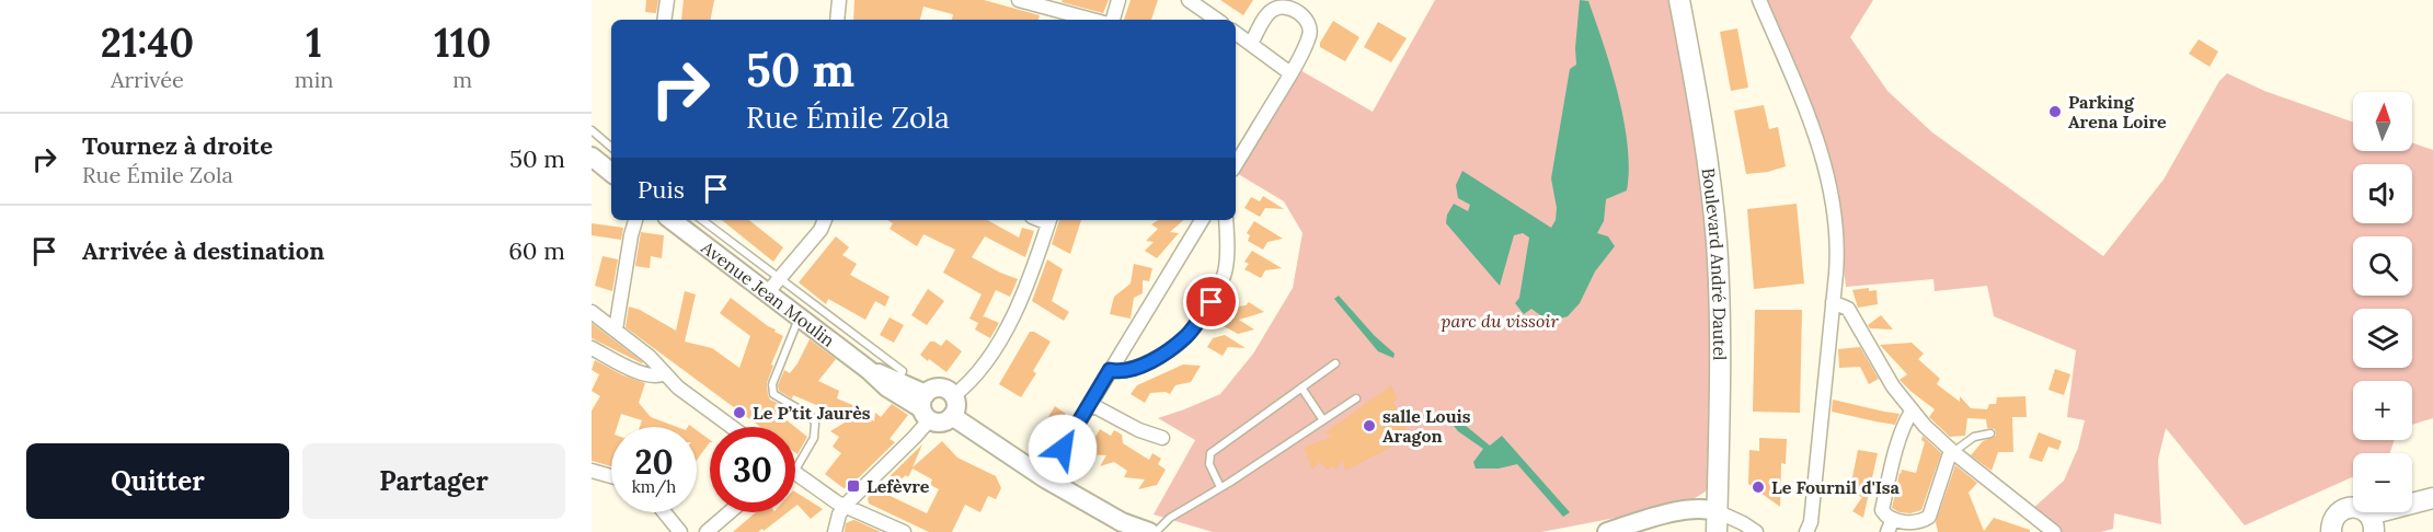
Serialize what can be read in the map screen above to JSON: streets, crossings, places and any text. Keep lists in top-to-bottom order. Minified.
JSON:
{"streets":{"main road":["Boulevard André Dautel"],"street":["Avenue Jean Moulin"]},"parks":["parc du vissoir"],"places":{"other":["Parking Arena Loire","Le P’tit Jaurès","salle Louis Aragon","Le Fournil d'Isa"],"transit":["Lefèvre"]},"north":"top","page":{"eta":["21:40","Arrivée","1","min","110","m"],"turn":["50 m","Rue Émile Zola"],"map_buttons":["+","−"],"list":[{"name":"Tournez à droite","note":"Rue Émile Zola","value":"50 m"},{"name":"Arrivée à destination","value":"60 m"}],"then":"Puis","speed":"20 km/h","limit":"30","buttons":["Quitter","Partager"]}}
